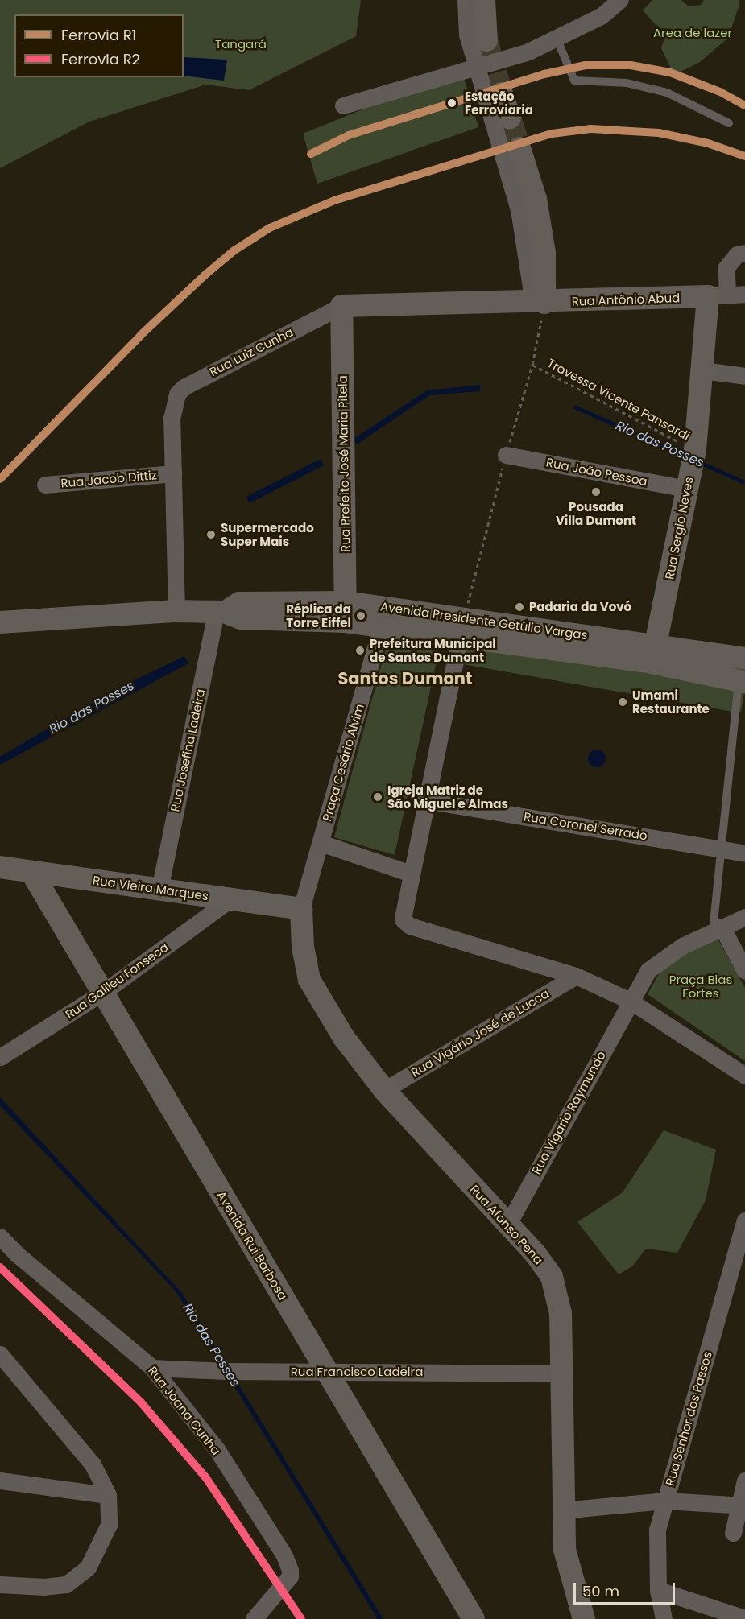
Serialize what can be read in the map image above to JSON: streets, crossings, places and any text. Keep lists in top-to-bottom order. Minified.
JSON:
{"streets":{"main road":["Rua Antônio Abud","Rua Luiz Cunha","Rua Prefeito José Maria Pitela","Rua Sergio Neves","Avenida Presidente Getúlio Vargas","Rua Vieira Marques","Rua Afonso Pena","Avenida Rui Barbosa"],"street":["Rua João Pessoa","Rua Jacob Dittiz","Rua Josefina Ladeira","Praça Cesário Alvim","Rua Coronel Serrado","Rua Galileu Fonseca","Rua Vigário José de Lucca","Rua Vigario Raymundo","Rua Francisco Ladeira","Rua Joana Cunha","Rua Senhor dos Passos"],"path":["Travessa Vicente Pansardi"]},"crossings":[["Rua Antônio Abud","Rua Luiz Cunha"],["Rua Antônio Abud","Rua Sergio Neves"],["Rua Luiz Cunha","Rua Prefeito José Maria Pitela"],["Rua Luiz Cunha","Rua Jacob Dittiz"],["Rua Luiz Cunha","Avenida Presidente Getúlio Vargas"],["Travessa Vicente Pansardi","Rua João Pessoa"],["Travessa Vicente Pansardi","Rua Sergio Neves"],["Rua Prefeito José Maria Pitela","Avenida Presidente Getúlio Vargas"],["Rua João Pessoa","Rua Sergio Neves"],["Rua Sergio Neves","Avenida Presidente Getúlio Vargas"],["Avenida Presidente Getúlio Vargas","Rua Josefina Ladeira"],["Avenida Presidente Getúlio Vargas","Praça Cesário Alvim"],["Rua Josefina Ladeira","Rua Vieira Marques"],["Praça Cesário Alvim","Rua Vieira Marques"],["Praça Cesário Alvim","Rua Afonso Pena"],["Rua Vieira Marques","Rua Galileu Fonseca"],["Rua Vieira Marques","Rua Afonso Pena"],["Rua Vieira Marques","Avenida Rui Barbosa"],["Rua Galileu Fonseca","Avenida Rui Barbosa"],["Rua Vigário José de Lucca","Rua Afonso Pena"],["Rua Vigario Raymundo","Rua Afonso Pena"],["Rua Afonso Pena","Rua Francisco Ladeira"],["Avenida Rui Barbosa","Rua Francisco Ladeira"],["Rua Francisco Ladeira","Rua Joana Cunha"]],"districts":["Santos Dumont"],"water":["Rio das Posses"],"parks":["Area de lazer","Tangará","Praça Bias Fortes"],"places":["Estação Ferroviaria","Pousada Villa Dumont","Supermercado Super Mais","Padaria da Vovó","Réplica da Torre Eiffel","Prefeitura Municipal de Santos Dumont","Umami Restaurante","Igreja Matriz de São Miguel e Almas"],"lines":["rail line R1","rail line R2"],"legend":["Ferrovia R1","Ferrovia R2"],"scale_bar":"50 m"}
